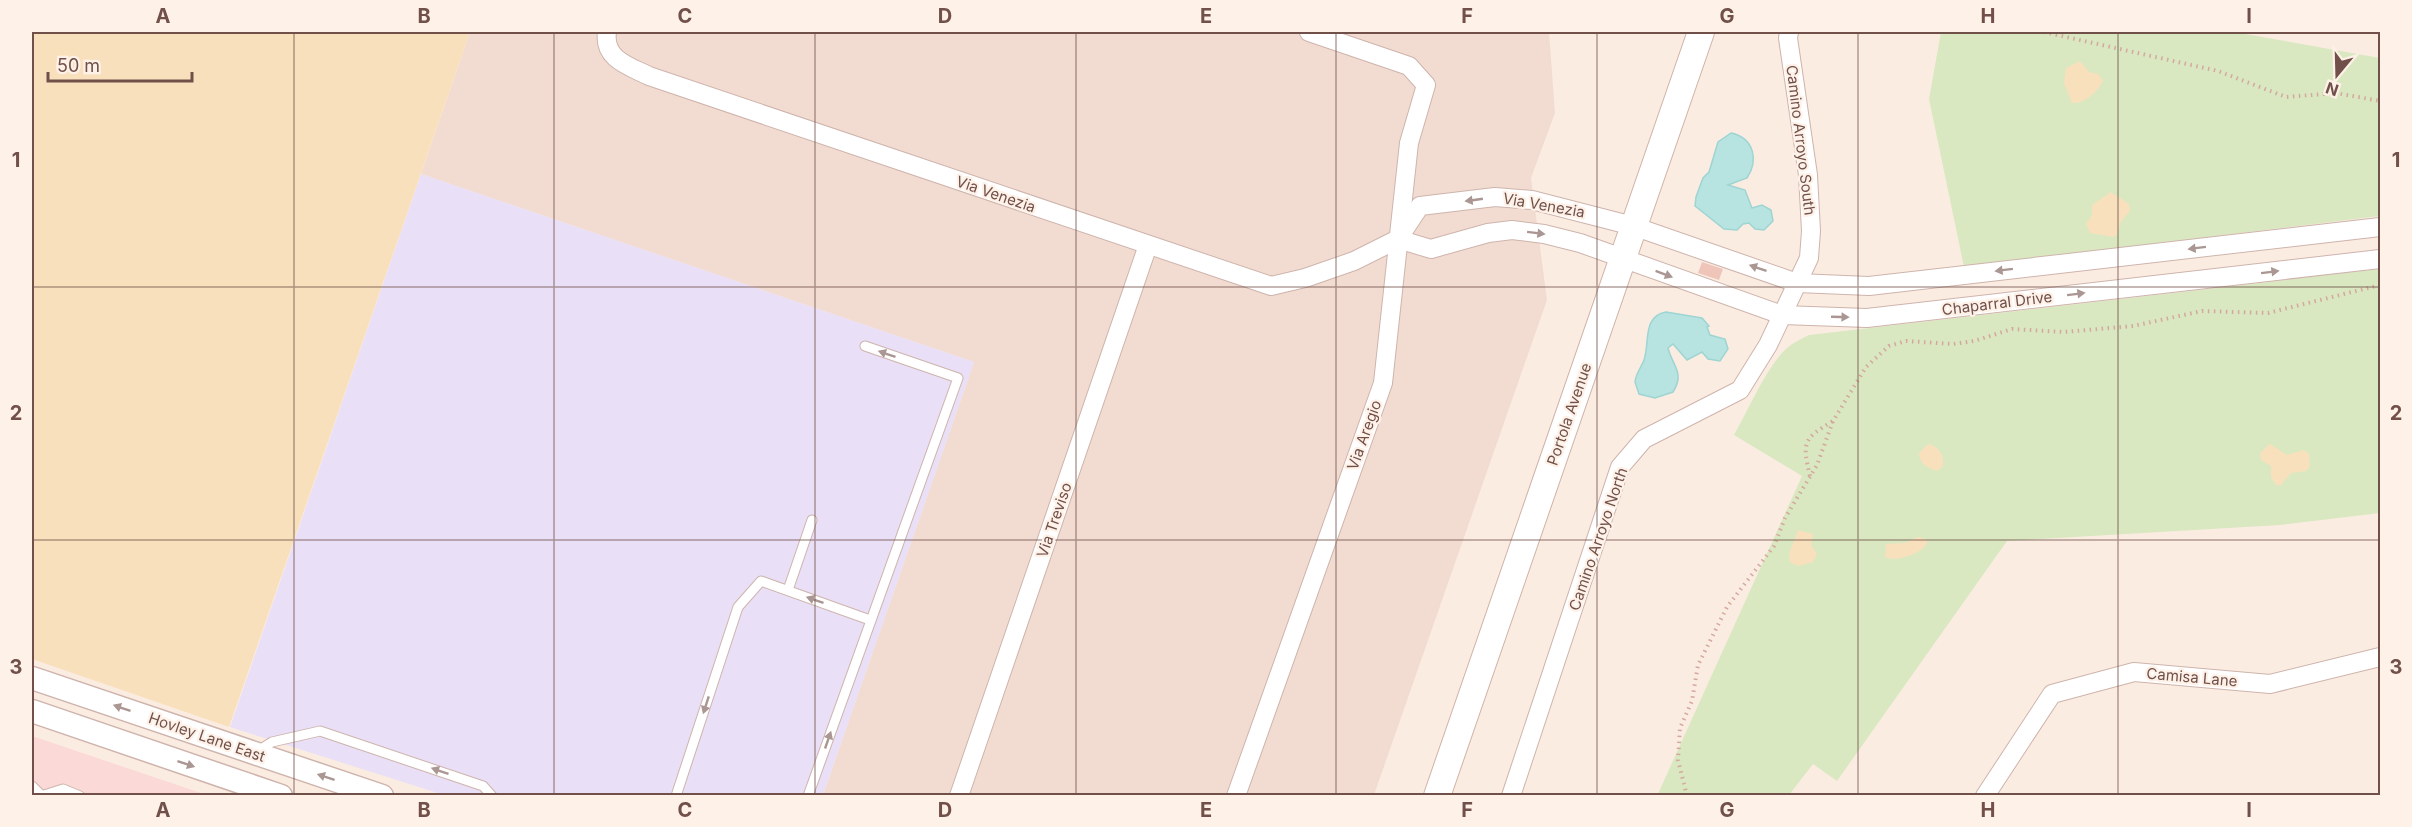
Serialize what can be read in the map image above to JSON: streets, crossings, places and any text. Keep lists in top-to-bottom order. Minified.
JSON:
{"streets":{"main road":["Portola Avenue"],"street":["Camino Arroyo South","Via Venezia","Chaparral Drive","Via Aregio","Via Treviso","Camino Arroyo North","Camisa Lane","Hovley Lane East"]},"crossings":[["Camino Arroyo South","Chaparral Drive"],["Camino Arroyo South","Camino Arroyo North"],["Via Venezia","Chaparral Drive"],["Via Venezia","Portola Avenue"],["Via Venezia","Via Aregio"],["Via Venezia","Via Treviso"],["Chaparral Drive","Portola Avenue"],["Chaparral Drive","Camino Arroyo North"]],"scale_bar":"50 m","north":"bottom","grid":{"columns":["A","B","C","D","E","F","G","H","I"],"rows":["1","2","3"]}}
